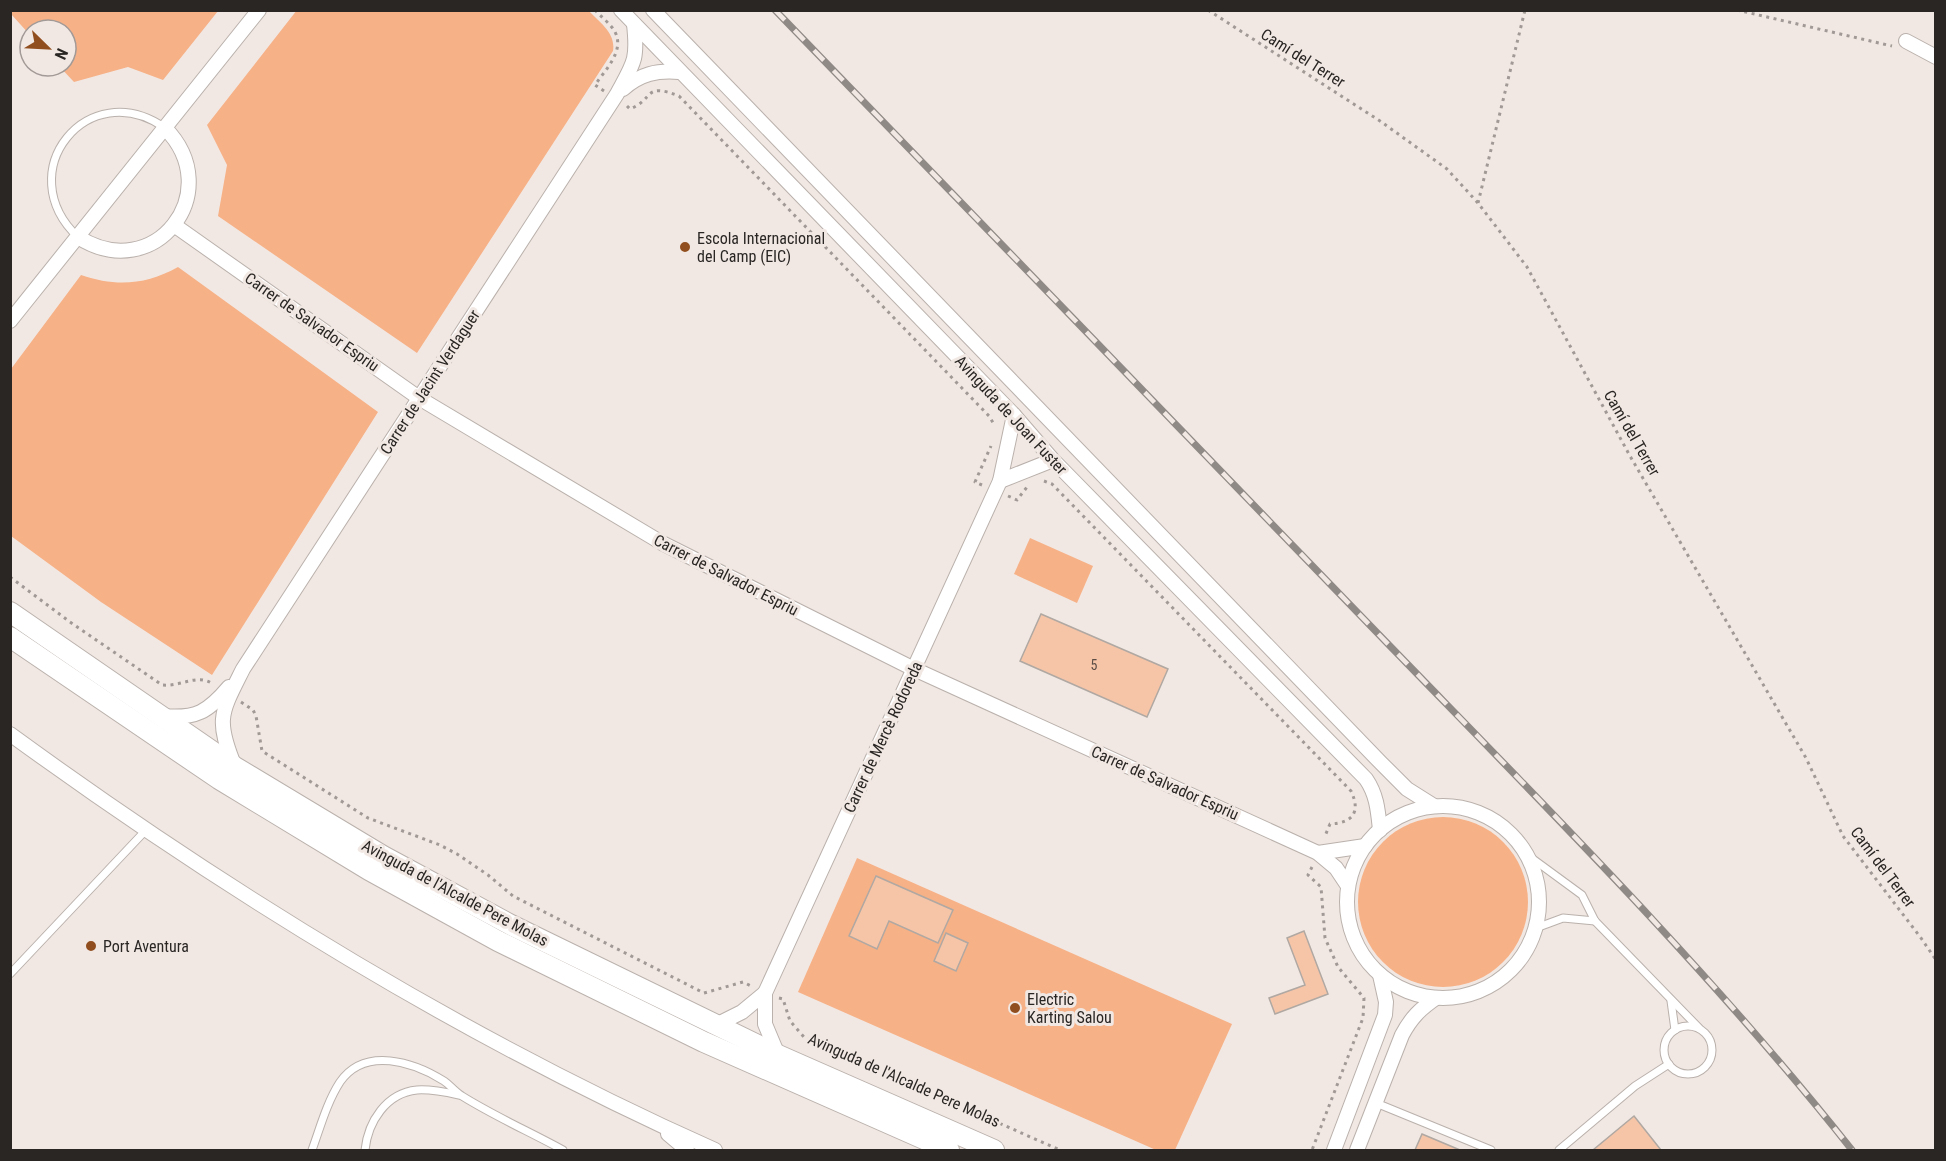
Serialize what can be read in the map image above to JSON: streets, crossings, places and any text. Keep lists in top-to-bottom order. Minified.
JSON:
{"streets":{"street":["Carrer de Salvador Espriu","Carrer de Jacint Verdaguer","Avinguda de Joan Fuster","Carrer de Mercè Rodoreda","Avinguda de l'Alcalde Pere Molas"],"path":["Camí del Terrer"]},"crossings":[["Carrer de Salvador Espriu","Carrer de Jacint Verdaguer"],["Carrer de Salvador Espriu","Avinguda de Joan Fuster"],["Carrer de Salvador Espriu","Carrer de Mercè Rodoreda"],["Carrer de Jacint Verdaguer","Avinguda de Joan Fuster"],["Carrer de Jacint Verdaguer","Avinguda de l'Alcalde Pere Molas"],["Avinguda de Joan Fuster","Carrer de Mercè Rodoreda"],["Carrer de Mercè Rodoreda","Avinguda de l'Alcalde Pere Molas"]],"places":["Escola Internacional del Camp (EIC)","Port Aventura","Electric Karting Salou"],"house_numbers":["5"],"north":"bottom right"}
